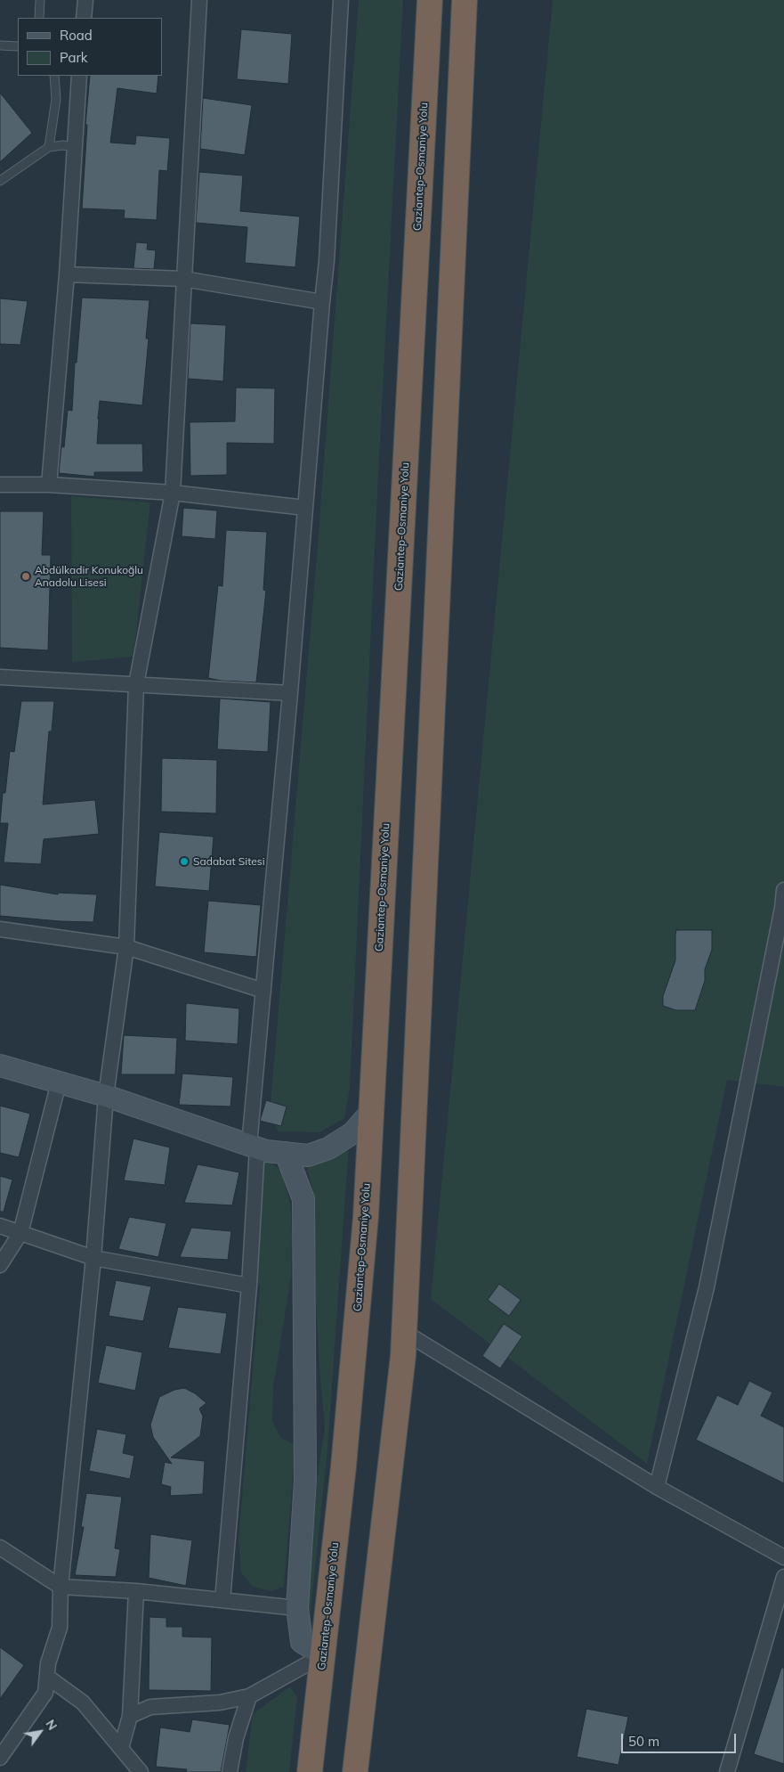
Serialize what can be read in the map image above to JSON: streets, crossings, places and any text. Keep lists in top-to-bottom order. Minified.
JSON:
{"streets":{"highway":["Gaziantep-Osmaniye Yolu"]},"places":["Abdülkadir Konukoğlu Anadolu Lisesi","Sadabat Sitesi"],"legend":["Road","Park"],"scale_bar":"50 m","north":"top right"}
